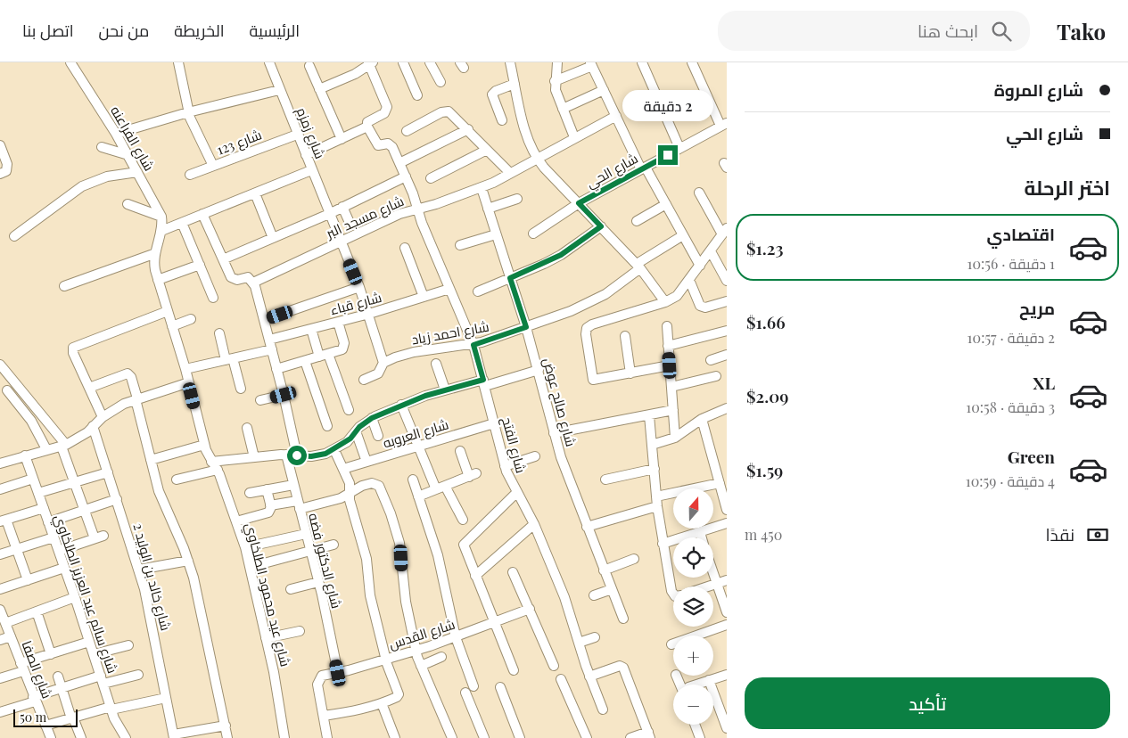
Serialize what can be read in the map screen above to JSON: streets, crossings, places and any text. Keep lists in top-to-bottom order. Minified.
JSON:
{"streets":{"street":["شارع زمزم","شارع الفراعنه","شارع 123","شارع الحي","شارع مسجد البر","شارع قباء","شارع احمد زياد","شارع صالح عوض","شارع العروبه","شارع الفتح","شارع الدكتور فضه","شارع خالد بن الوليد 2","شارع سالم عبد العزيز الطلخاوي","شارع عيد محمود الطلخاوي","شارع القدس","شارع الصفا"]},"crossings":[["شارع زمزم","شارع 123"],["شارع زمزم","شارع مسجد البر"],["شارع زمزم","شارع قباء"],["شارع زمزم","شارع احمد زياد"],["شارع الفراعنه","شارع عيد محمود الطلخاوي"],["شارع مسجد البر","شارع صالح عوض"],["شارع مسجد البر","شارع الفتح"],["شارع قباء","شارع الفتح"],["شارع قباء","شارع عيد محمود الطلخاوي"],["شارع احمد زياد","شارع صالح عوض"],["شارع احمد زياد","شارع الفتح"],["شارع العروبه","شارع الفتح"],["شارع الدكتور فضه","شارع القدس"]],"scale_bar":"50 m","north":"top","page":{"header":"Tako","search":"ابحث هنا","nav":["الرئيسية","الخريطة","من نحن","اتصل بنا"],"banner":["شارع المروة","شارع الحي"],"bubble":"2 دقيقة","heading":"اختر الرحلة","list":[{"name":"اقتصادي","note":"1 دقيقة · 10:56","value":"$1.23"},{"name":"مريح","note":"2 دقيقة · 10:57","value":"$1.66"},{"name":"XL","note":"3 دقيقة · 10:58","value":"$2.09"},{"name":"Green","note":"4 دقيقة · 10:59","value":"$1.59"}],"map_buttons":["+","−"],"pay":["نقدًا","450 m"],"buttons":"تأكيد","scale":"50 m"}}
